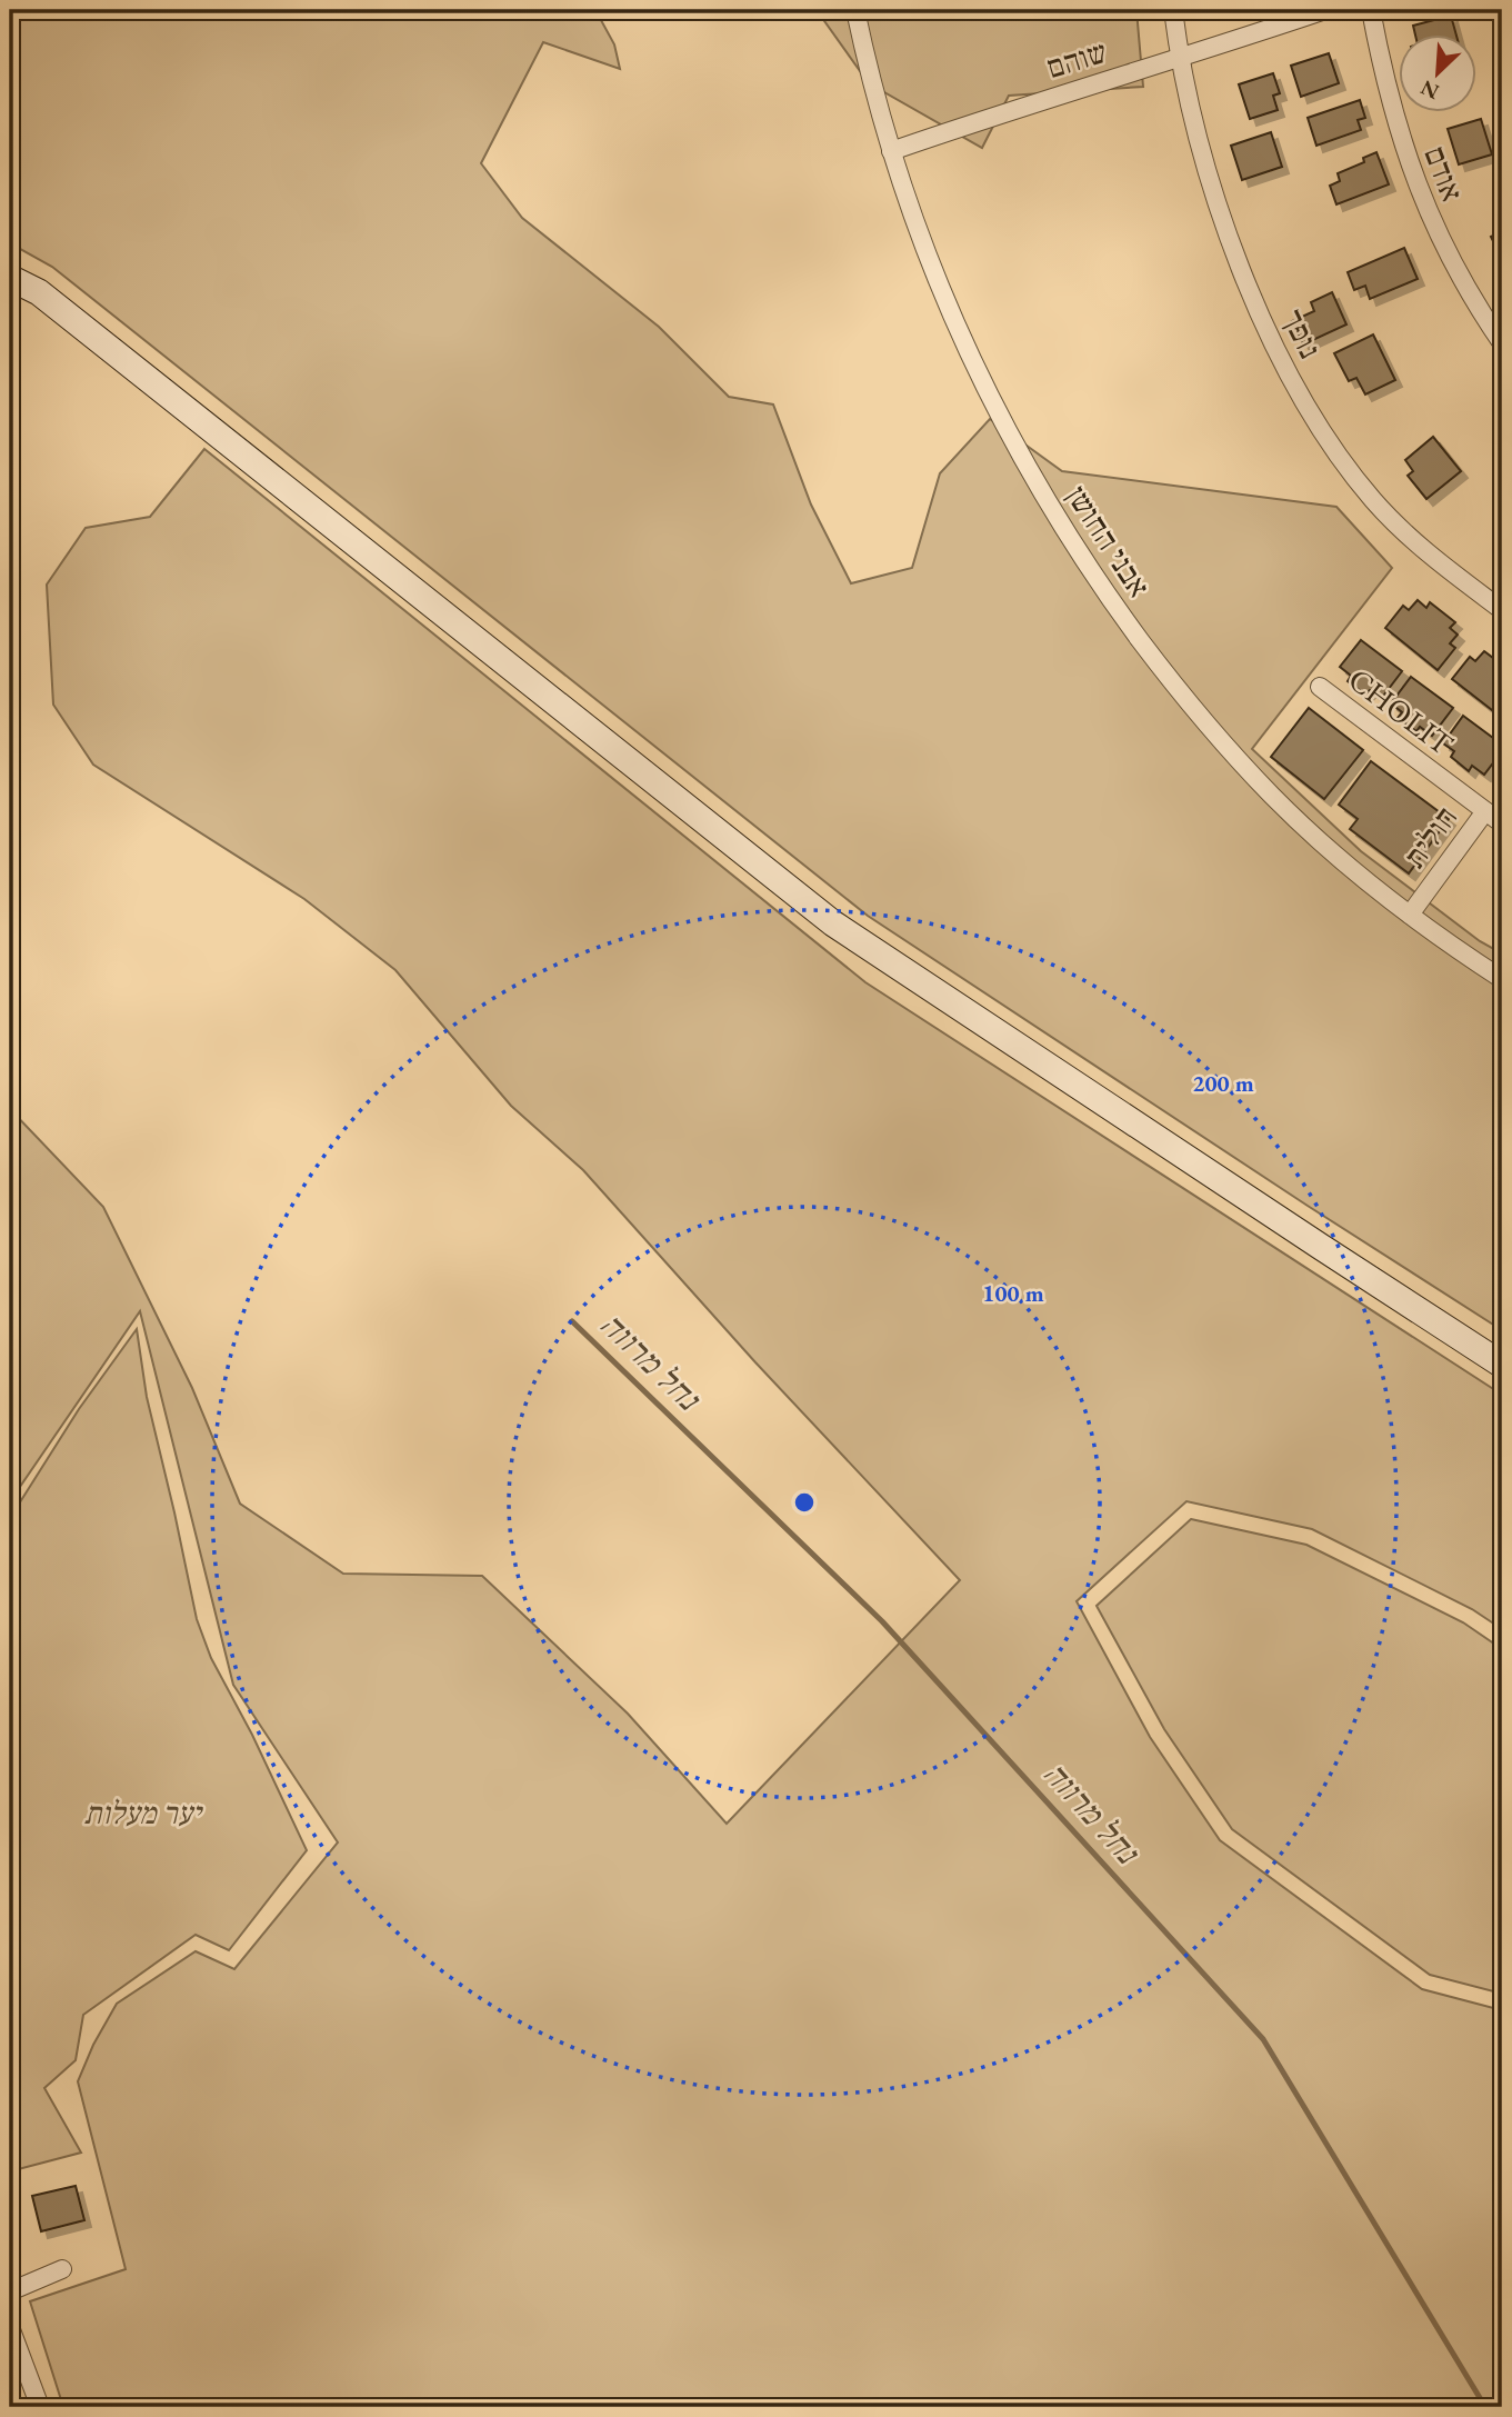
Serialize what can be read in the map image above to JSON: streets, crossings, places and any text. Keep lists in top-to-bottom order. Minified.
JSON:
{"streets":{"street":["שוהם","אודם","נופך","אבני החושן","CHOLIT","חולית"]},"crossings":[["שוהם","נופך"],["שוהם","אבני החושן"],["אבני החושן","חולית"],["CHOLIT","חולית"]],"water":["נחל מרווה"],"parks":["יער מעלות"],"north":"bottom left","rings":["200 m","100 m"]}
